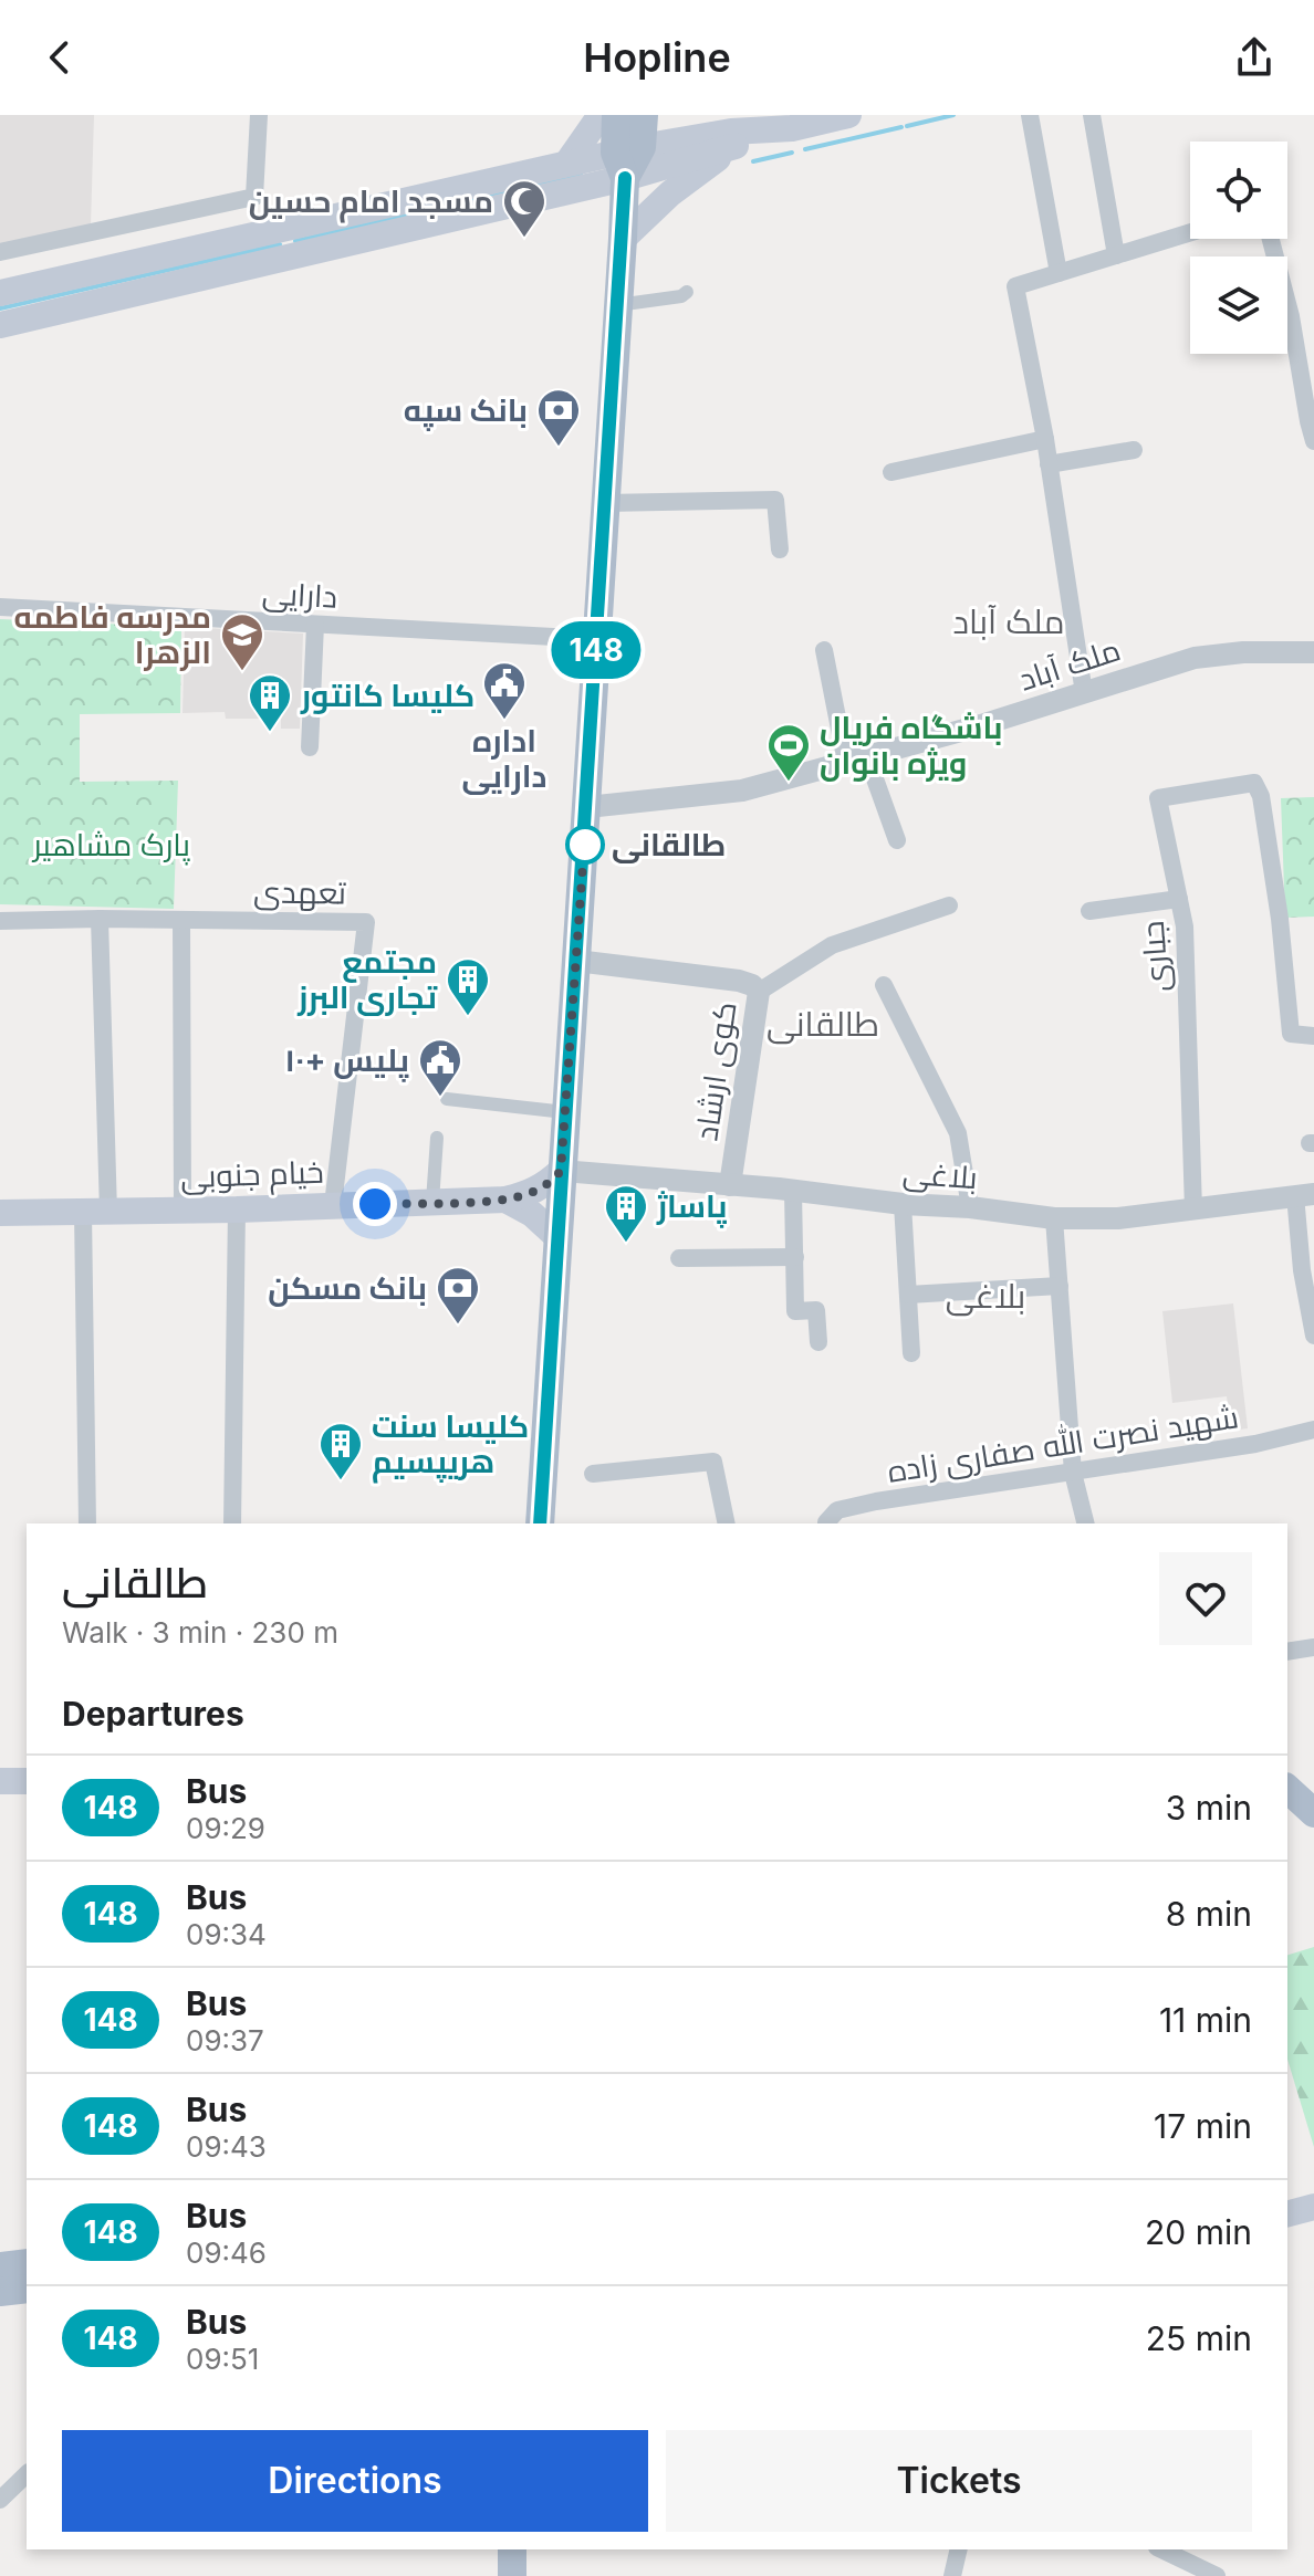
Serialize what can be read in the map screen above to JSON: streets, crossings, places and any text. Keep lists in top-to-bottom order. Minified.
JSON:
{"streets":{"main road":["خیام جنوبی"],"street":["دارایی","ملک آباد","تعهدی","جباری","کوی ارشاد","بلاغی","شهید نصرت الله صفاری زاده"]},"crossings":[["تعهدی","خیام جنوبی"],["جباری","بلاغی"],["کوی ارشاد","بلاغی"],["خیام جنوبی","بلاغی"]],"districts":["ملک آباد","طالقانی","بلاغی"],"parks":["پارک مشاهیر"],"places":{"mosque":["مسجد امام حسین"],"bank":["بانک سپه","بانک مسکن"],"school or university":["مدرسه فاطمه الزهرا"],"public building":["اداره دارایی","پلیس +۱۰"],"building":["کلیسا کانتور","مجتمع تجاری البرز","پاساژ","کلیسا سنت هریپسیم"],"sports":["باشگاه فریال ویژه بانوان"],"other":["طالقانی"]},"lines":["bus line 148"],"page":{"header":"Hopline","on_map":"148","heading":[["طالقانی","Walk · 3 min · 230 m"],"Departures"],"list":[{"mark":"148","name":"Bus","note":"09:29","value":"3 min"},{"mark":"148","name":"Bus","note":"09:34","value":"8 min"},{"mark":"148","name":"Bus","note":"09:37","value":"11 min"},{"mark":"148","name":"Bus","note":"09:43","value":"17 min"},{"mark":"148","name":"Bus","note":"09:46","value":"20 min"},{"mark":"148","name":"Bus","note":"09:51","value":"25 min"}],"buttons":["Directions","Tickets"]}}
